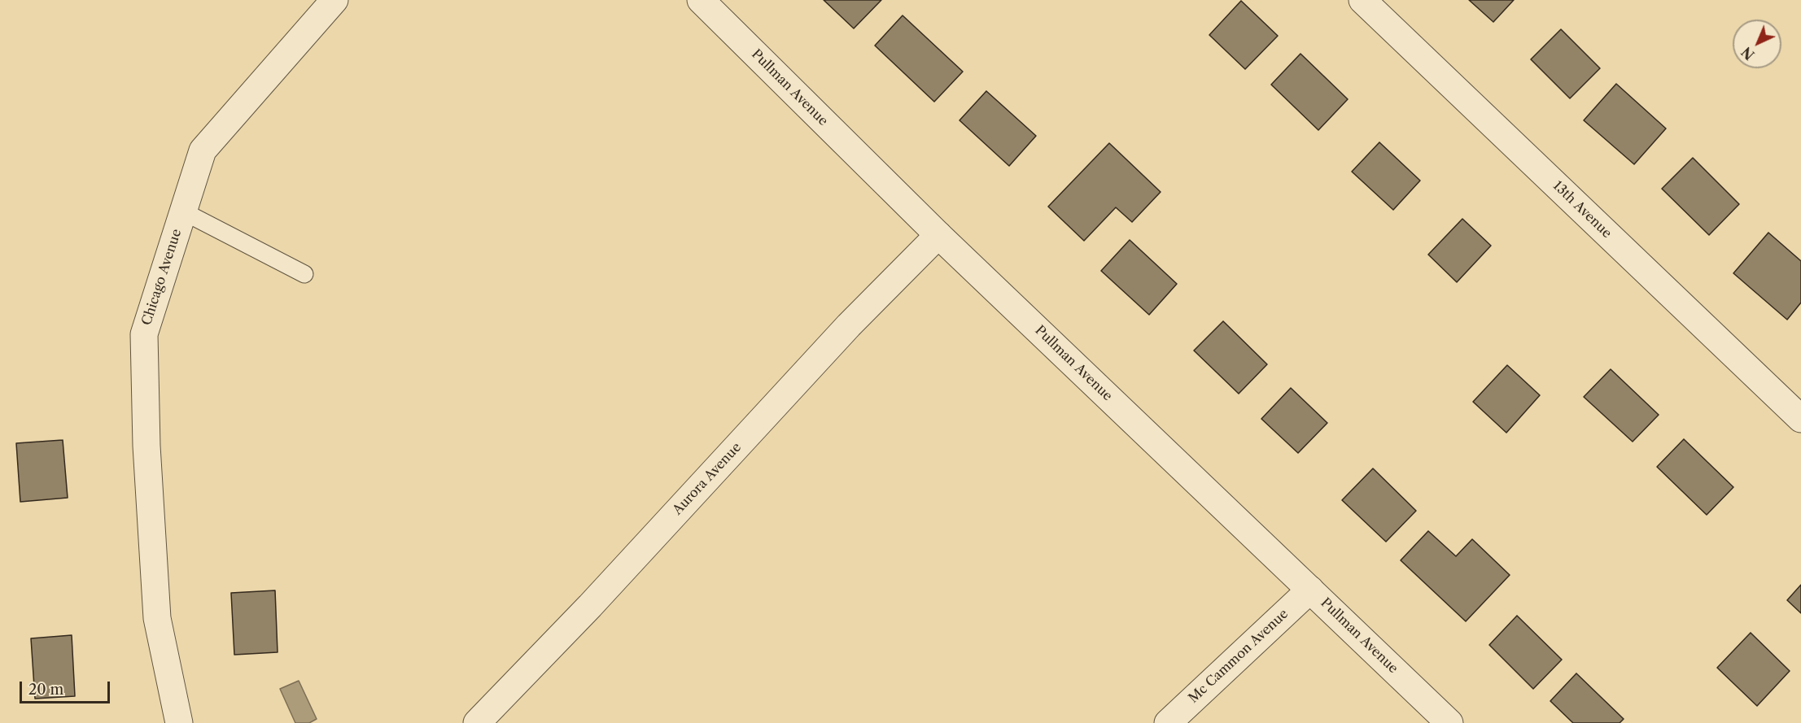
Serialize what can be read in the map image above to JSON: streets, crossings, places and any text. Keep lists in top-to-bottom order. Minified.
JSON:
{"streets":{"street":["Pullman Avenue","13th Avenue","Chicago Avenue","Aurora Avenue","Mc Cammon Avenue"]},"crossings":[["Pullman Avenue","Aurora Avenue"],["Pullman Avenue","Mc Cammon Avenue"]],"scale_bar":"20 m","north":"bottom left"}
